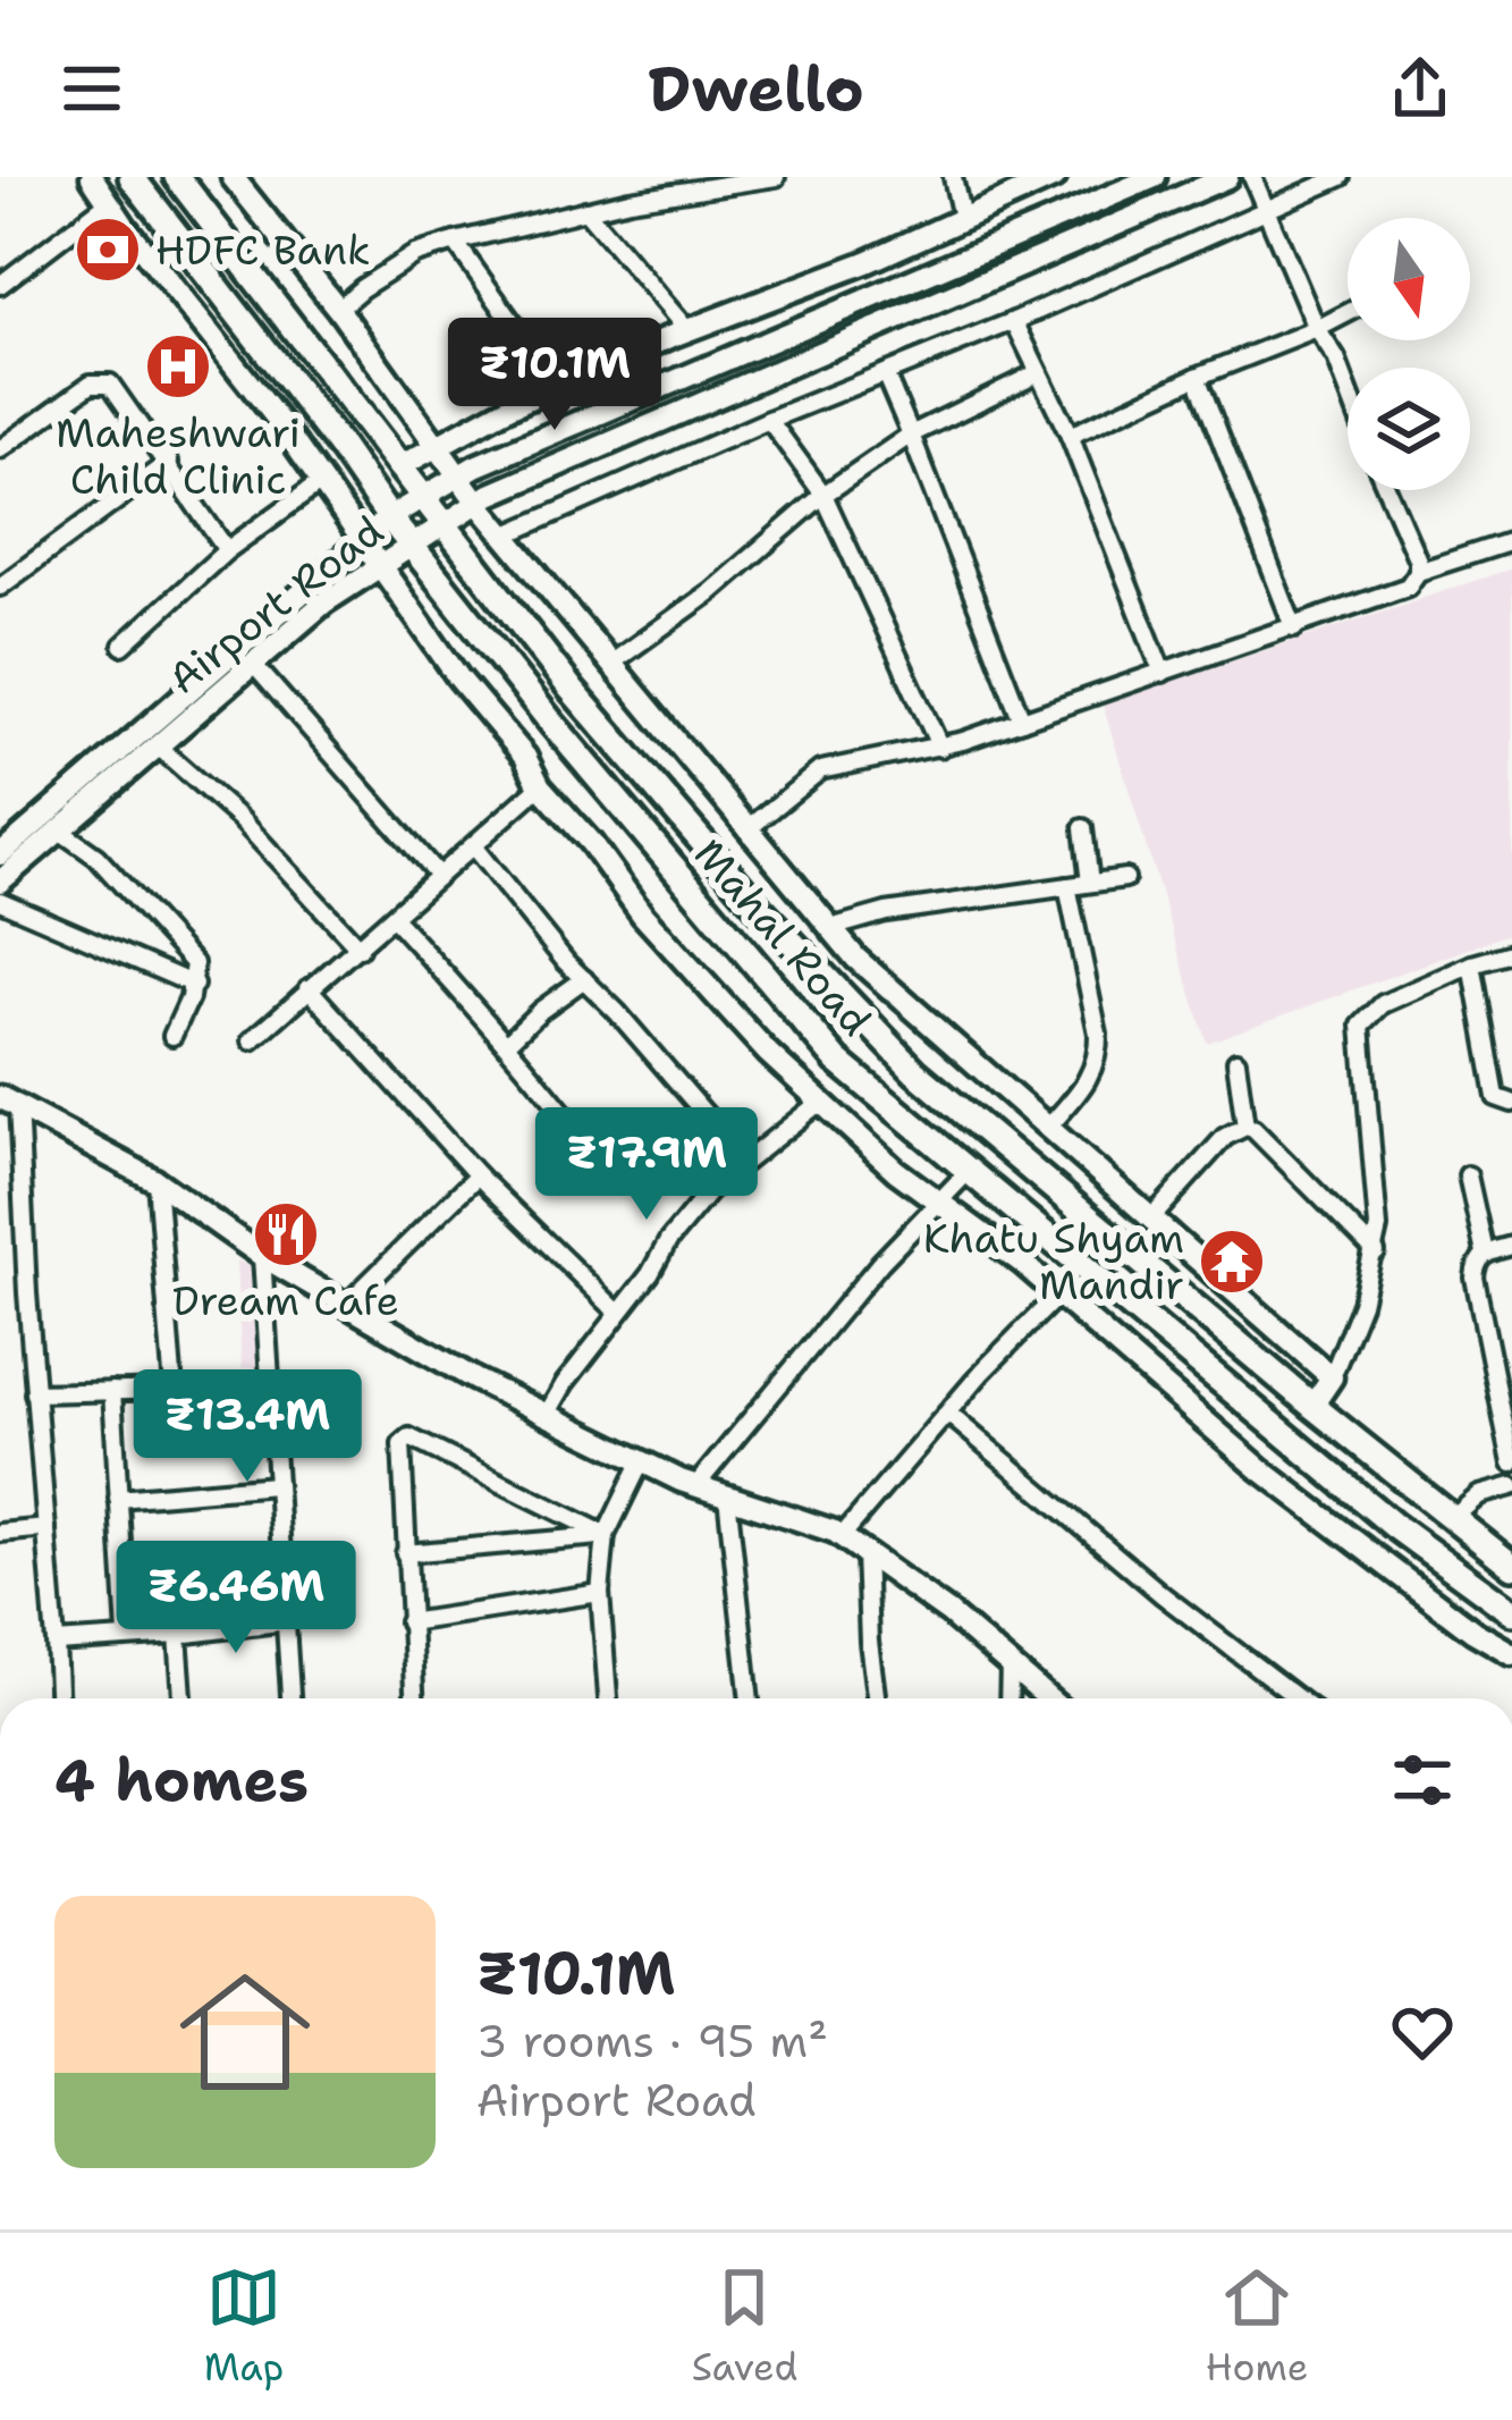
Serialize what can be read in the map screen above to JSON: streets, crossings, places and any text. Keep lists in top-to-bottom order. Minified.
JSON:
{"streets":{"main road":["Mahal Road"],"street":["Airport Road"]},"crossings":[["Airport Road","Mahal Road"]],"places":{"bank":["HDFC Bank"],"hospital":["Maheshwari Child Clinic"],"restaurant":["Dream Cafe"],"temple":["Khatu Shyam Mandir"]},"north":"bottom","page":{"header":"Dwello","price":["₹10.1M","₹17.9M","₹13.4M","₹6.46M"],"heading":"4 homes","list":[{"name":"₹10.1M","note":"3 rooms · 95 m² · Airport Road"}],"tabs":["Map","Saved","Home"]}}
